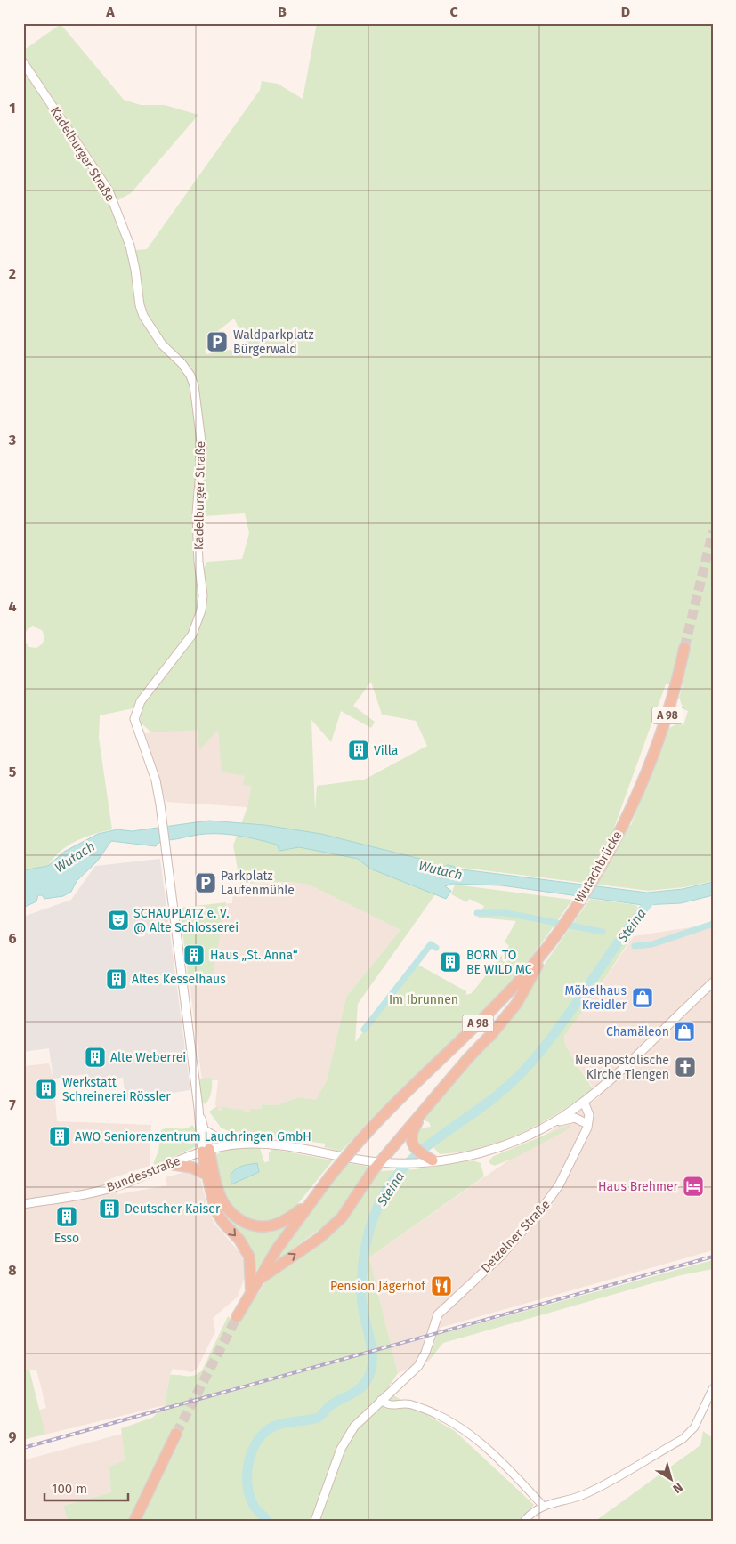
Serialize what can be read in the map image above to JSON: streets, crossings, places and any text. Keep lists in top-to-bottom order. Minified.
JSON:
{"streets":{"highway":["A 98","Wutachbrücke"],"main road":["Kadelburger Straße","Bundesstraße","Detzelner Straße"]},"crossings":[["Kadelburger Straße","Bundesstraße"],["A 98","Wutachbrücke"]],"water":["Wutach","Steina"],"parks":["Im Ibrunnen"],"places":{"parking":["Waldparkplatz Bürgerwald","Parkplatz Laufenmühle"],"building":["Villa","Haus „St. Anna“","BORN TO BE WILD MC","Altes Kesselhaus","Alte Weberrei","Werkstatt Schreinerei Rössler","AWO Seniorenzentrum Lauchringen GmbH","Deutscher Kaiser","Esso"],"theatre":["SCHAUPLATZ e. V. @ Alte Schlosserei"],"shop":["Möbelhaus Kreidler","Chamäleon"],"church":["Neuapostolische Kirche Tiengen"],"hotel":["Haus Brehmer"],"restaurant":["Pension Jägerhof"]},"scale_bar":"100 m","north":"bottom right","grid":{"columns":["A","B","C","D"],"rows":["1","2","3","4","5","6","7","8","9"]}}
